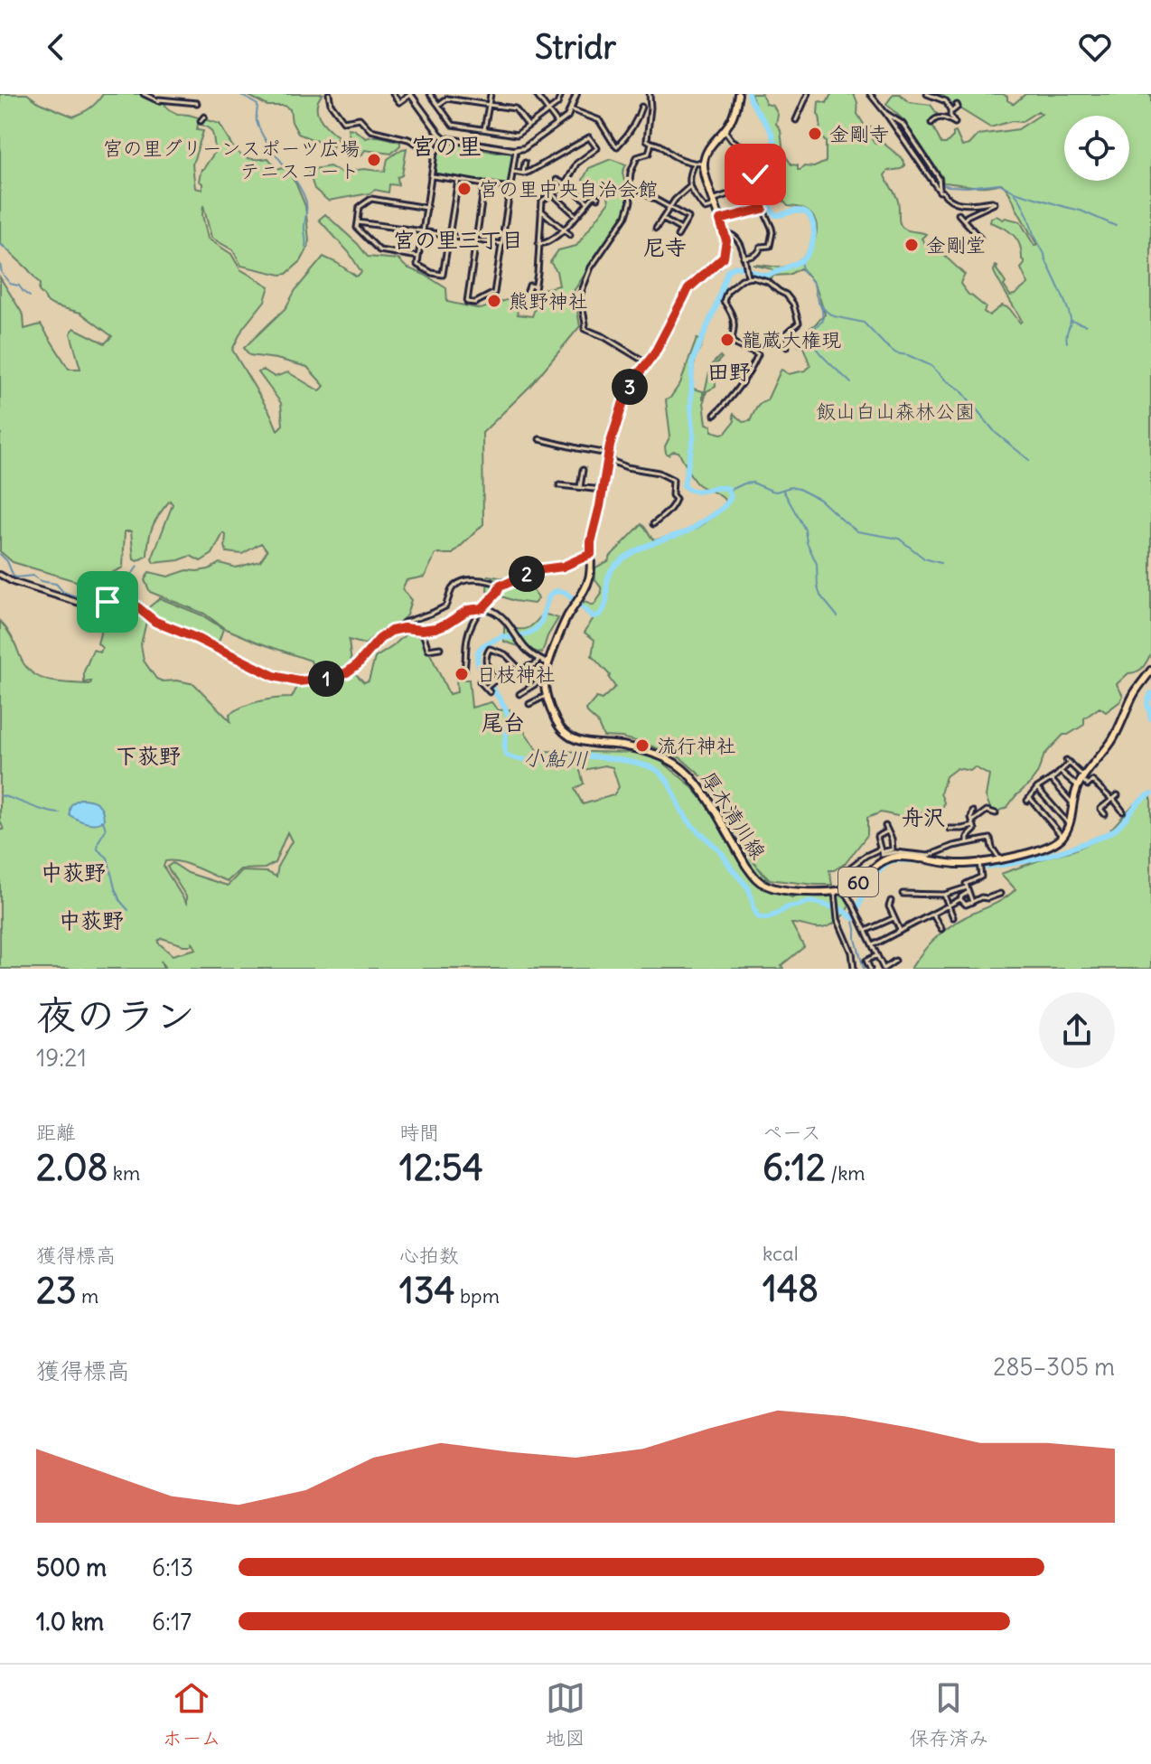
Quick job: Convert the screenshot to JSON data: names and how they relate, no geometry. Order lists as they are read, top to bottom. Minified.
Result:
{"streets":{"main road":["厚木清川線","60"]},"crossings":[["厚木清川線","60"]],"districts":["宮の里","宮の里三丁目","尼寺","田野","尾台","下荻野","舟沢","中荻野","中荻野"],"water":["小鮎川"],"parks":["飯山白山森林公園"],"places":["金剛寺","宮の里グリーンスポーツ広場 テニスコート","宮の里中央自治会館","金剛堂","熊野神社","龍蔵大権現","日枝神社","流行神社"],"page":{"header":"Stridr","pins":["3","2","1"],"heading":["夜のラン","19:21"],"stats":[["距離","2.08 km"],["時間","12:54"],["ペース","6:12 /km"],["獲得標高","23 m"],["心拍数","134 bpm"],["kcal","148"]],"chart":["獲得標高","285–305 m"],"list":[{"name":"500 m","note":"6:13"},{"name":"1.0 km","note":"6:17"}],"tabs":["ホーム","地図","保存済み"]}}
